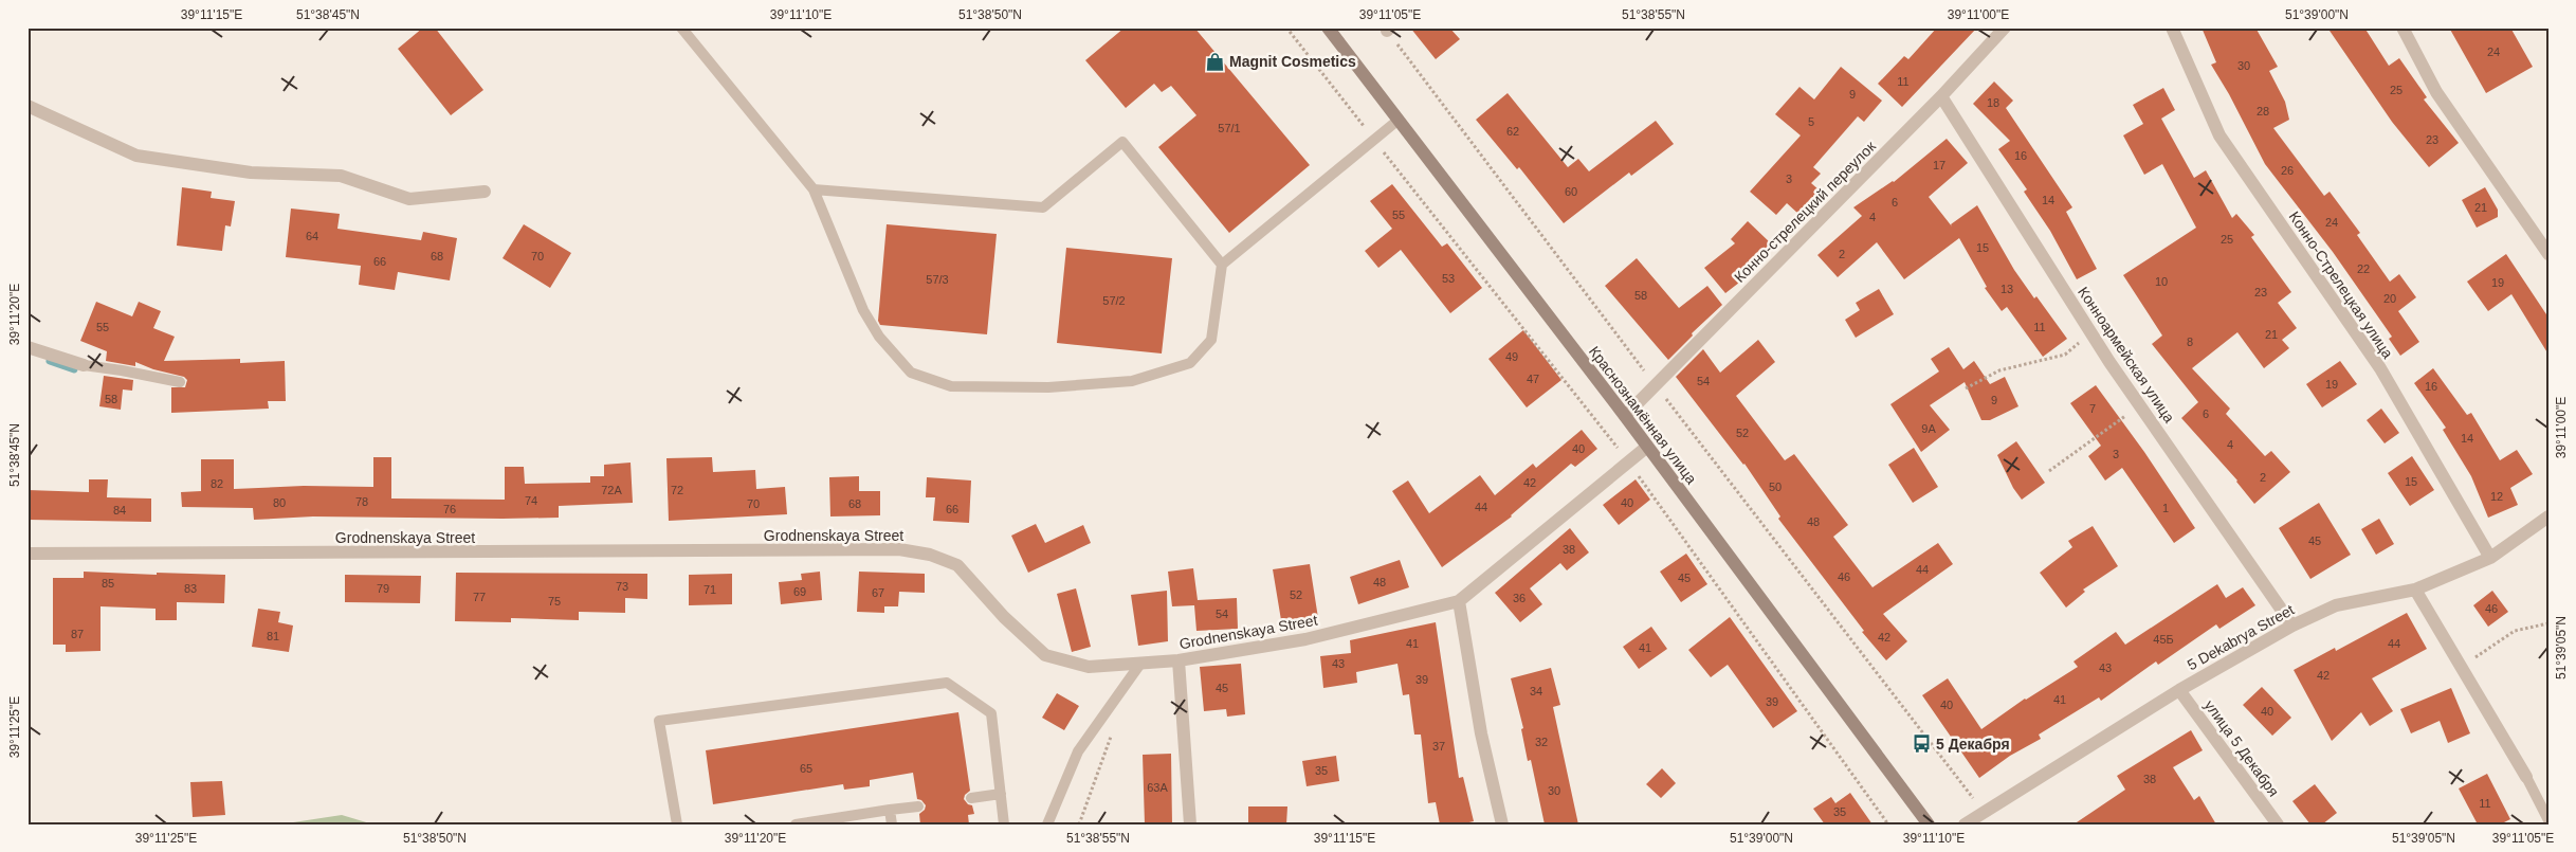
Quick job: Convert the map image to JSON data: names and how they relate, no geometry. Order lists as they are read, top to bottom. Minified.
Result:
{"streets":{"street":["Конно-стрелецкий переулок","Конно-Стрелецкая улица","Конноармейская улица","Краснознамённая улица","Grodnenskaya Street","5 Dekabrya Street","улица 5 Декабря"]},"crossings":[["Конно-стрелецкий переулок","Конноармейская улица"],["Конно-стрелецкий переулок","Краснознамённая улица"],["Конно-Стрелецкая улица","5 Dekabrya Street"],["Конноармейская улица","5 Dekabrya Street"],["5 Dekabrya Street","улица 5 Декабря"]],"places":{"shop":["Magnit Cosmetics"],"bus stop":["5 Декабря"]},"house_numbers":["24","30","11","25","9","18","28","5","57/1","62","23","16","17","26","3","60","14","6","21","55","4","24","64","25","15","2","68","70","66","22","53","57/3","10","19","13","23","58","20","57/2","55","11","21","8","49","47","54","19","16","58","9","7","6","9А","52","14","4","40","3","2","15","42","82","50","72А","72","12","74","78","80","40","70","68","44","1","76","66","84","48","45","38","44","46","45","48","85","73","83","79","71","69","67","52","77","36","75","46","54","87","81","42","45Б","41","44","41","43","43","42","39","45","34","41","39","40","40","32","37","65","35","38","63А","30","11","35"],"coordinates":["39°11'15\"E","51°38'45\"N","39°11'10\"E","51°38'50\"N","39°11'05\"E","51°38'55\"N","39°11'00\"E","51°39'00\"N","39°11'20\"E","51°39'05\"N","39°11'25\"E"]}
